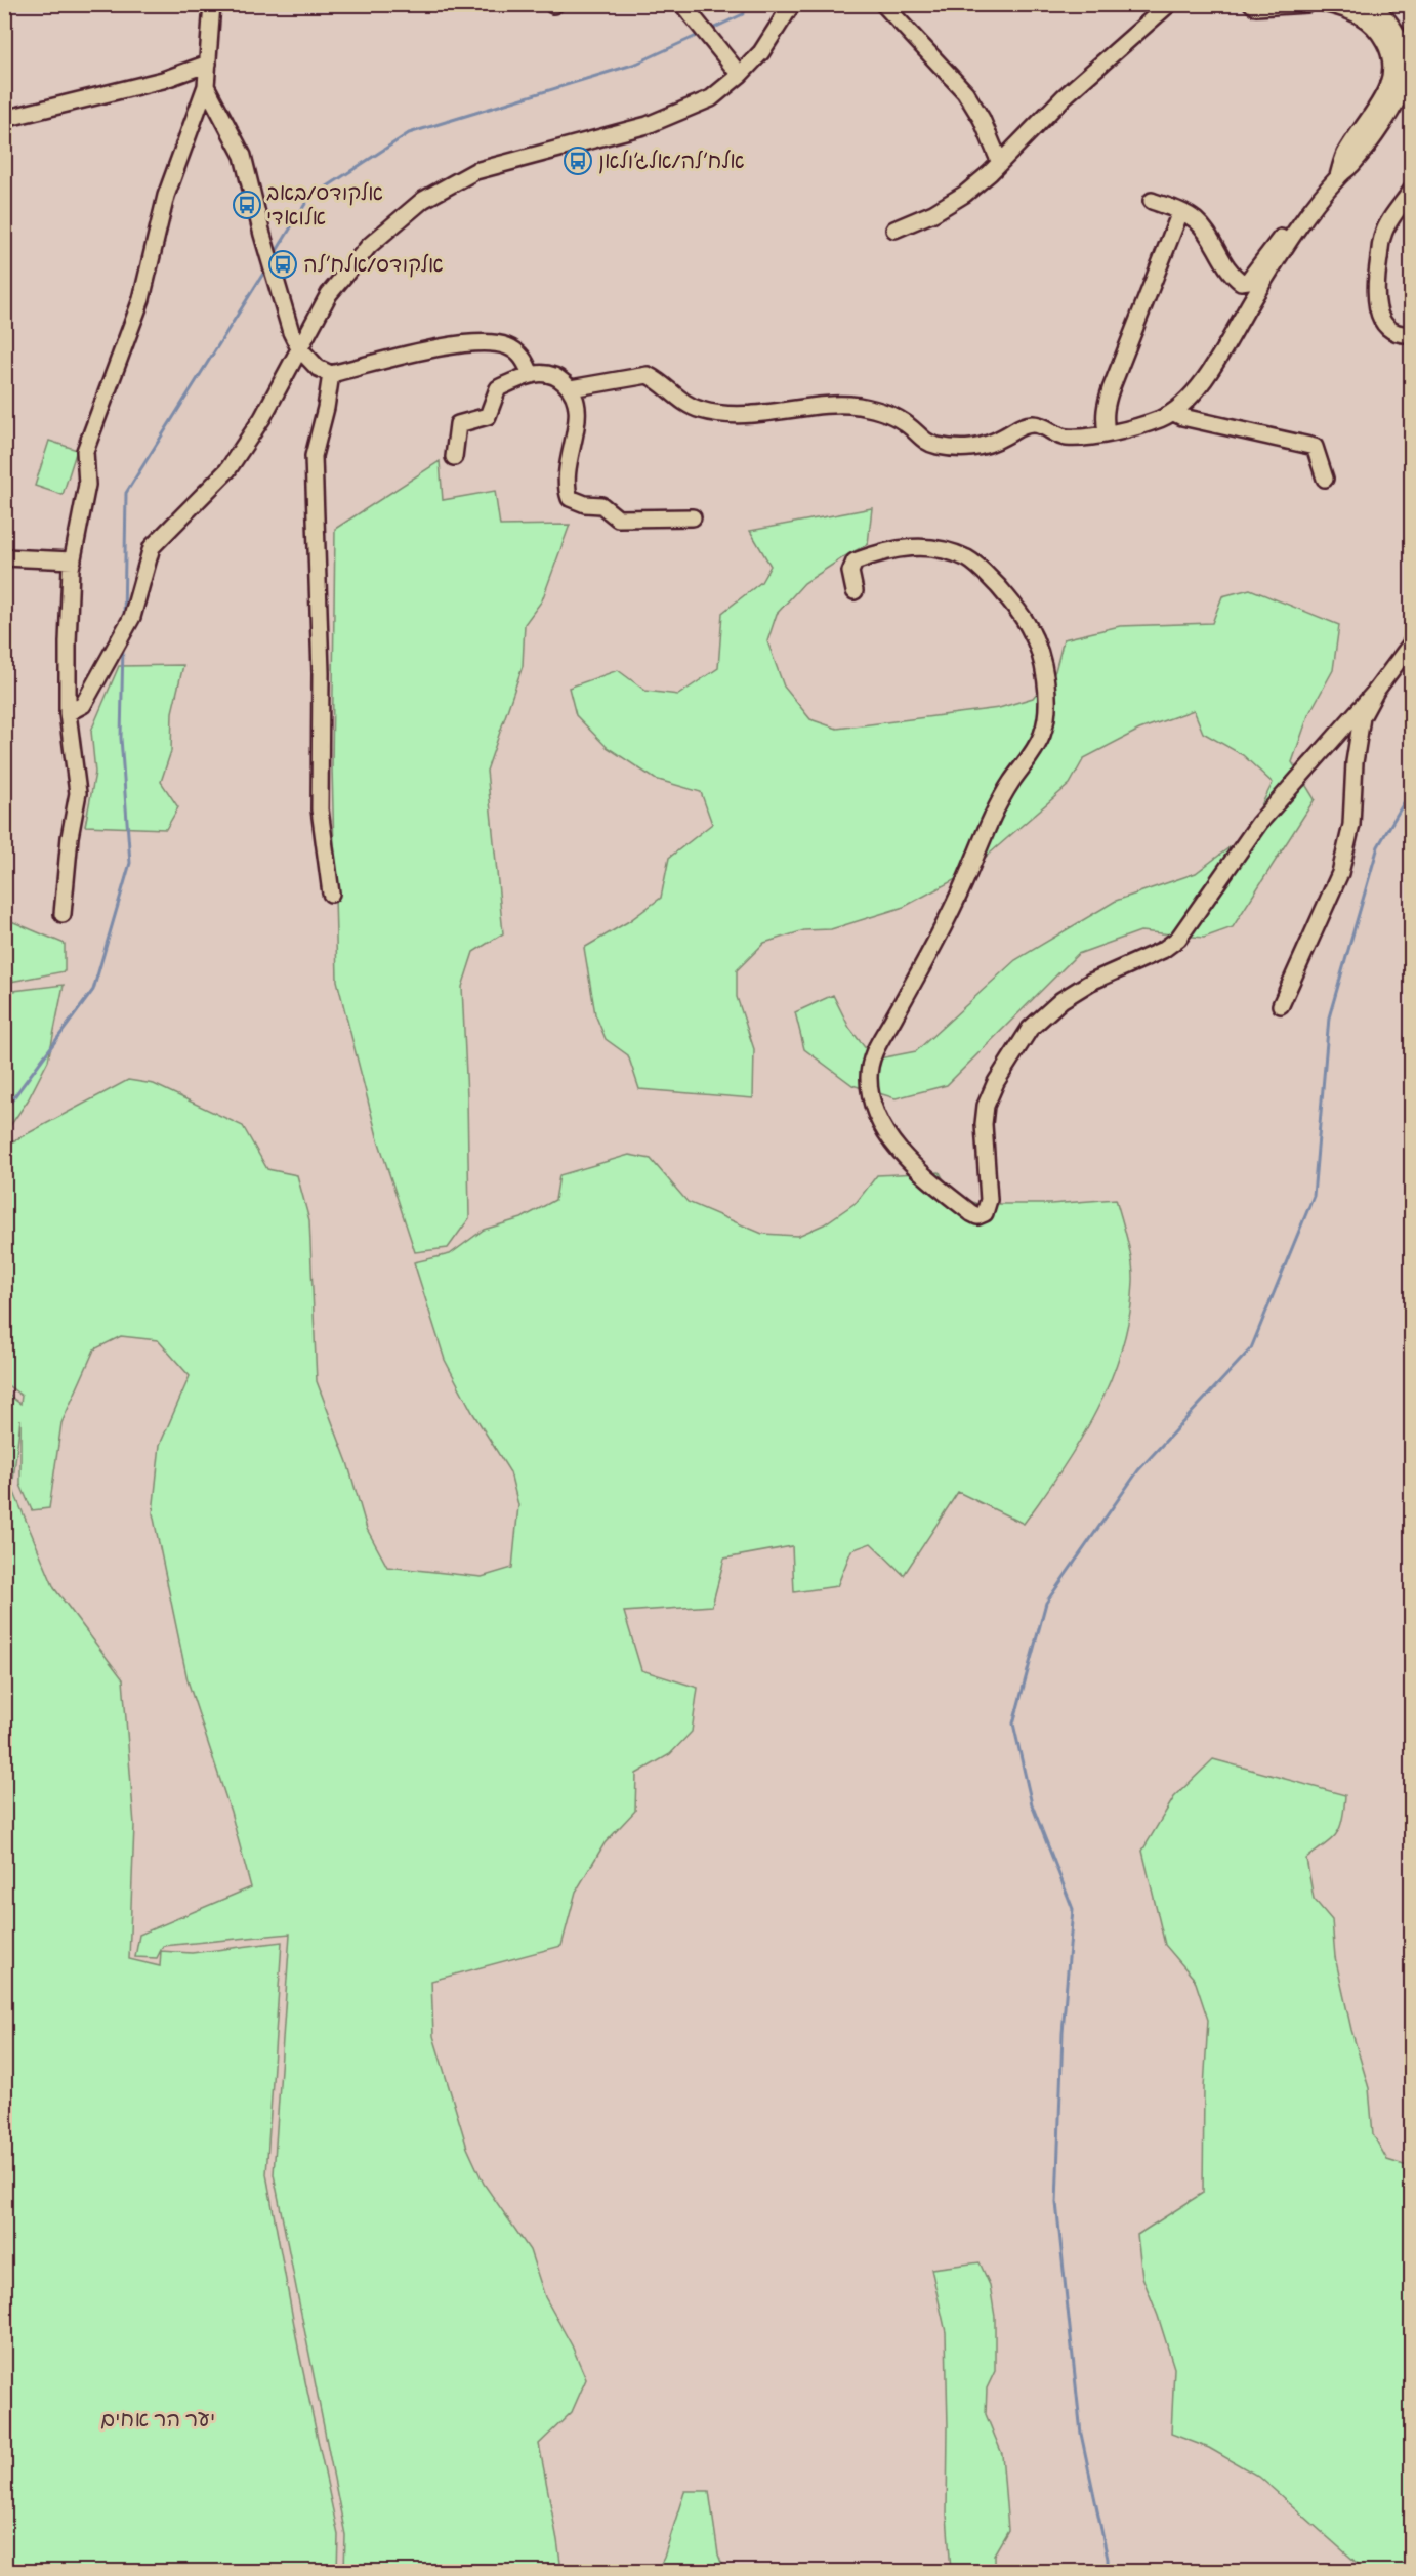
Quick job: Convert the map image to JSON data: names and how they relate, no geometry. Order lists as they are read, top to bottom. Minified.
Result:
{"parks":["יער הר אחים"],"places":{"bus stop":["אלח׳לה/אלג׳ולאן","אלקודס/באב אלואדי","אלקודס/אלח׳לה"]}}
